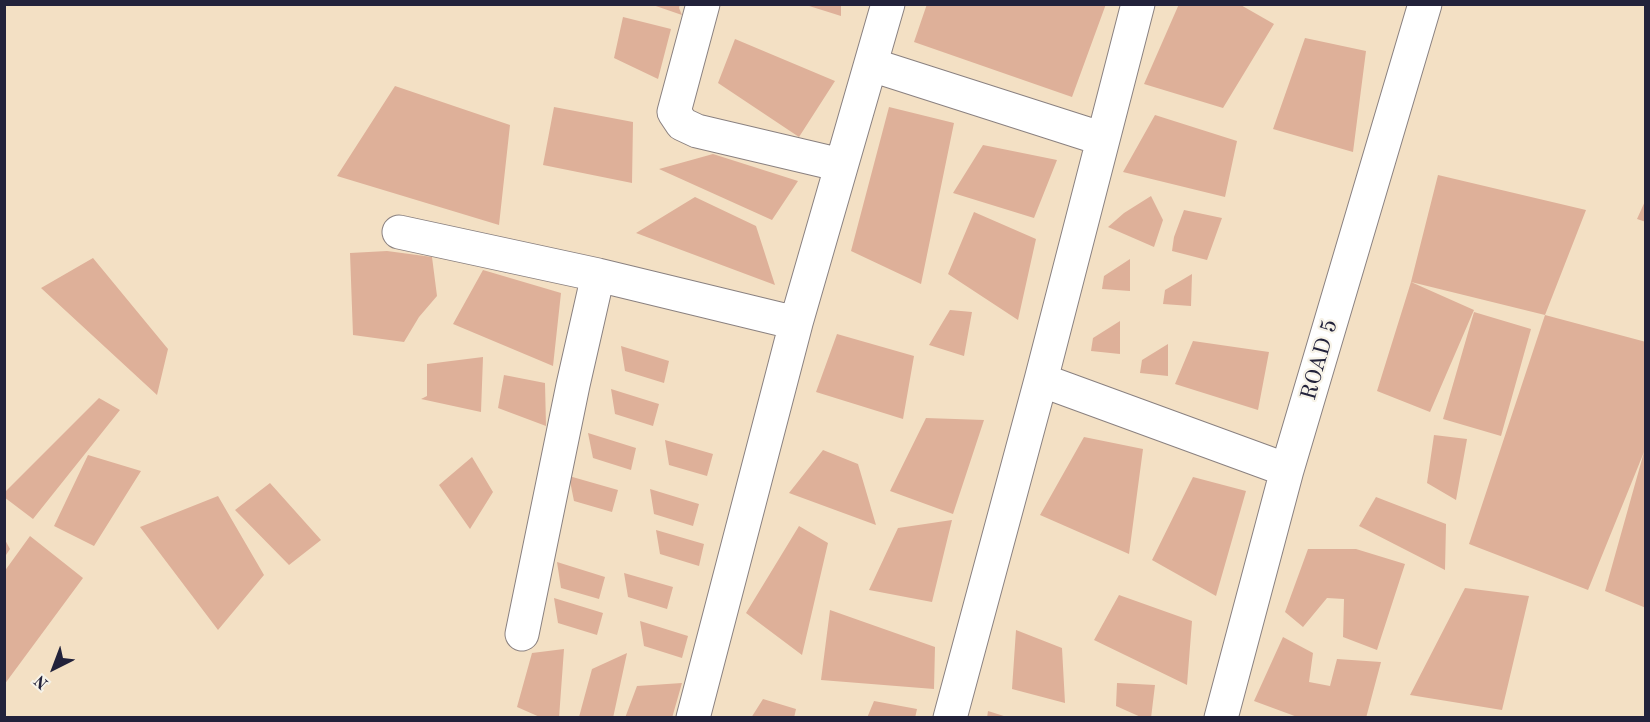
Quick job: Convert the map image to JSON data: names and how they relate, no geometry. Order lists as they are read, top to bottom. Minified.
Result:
{"streets":{"street":["ROAD 5"]},"north":"bottom left"}
